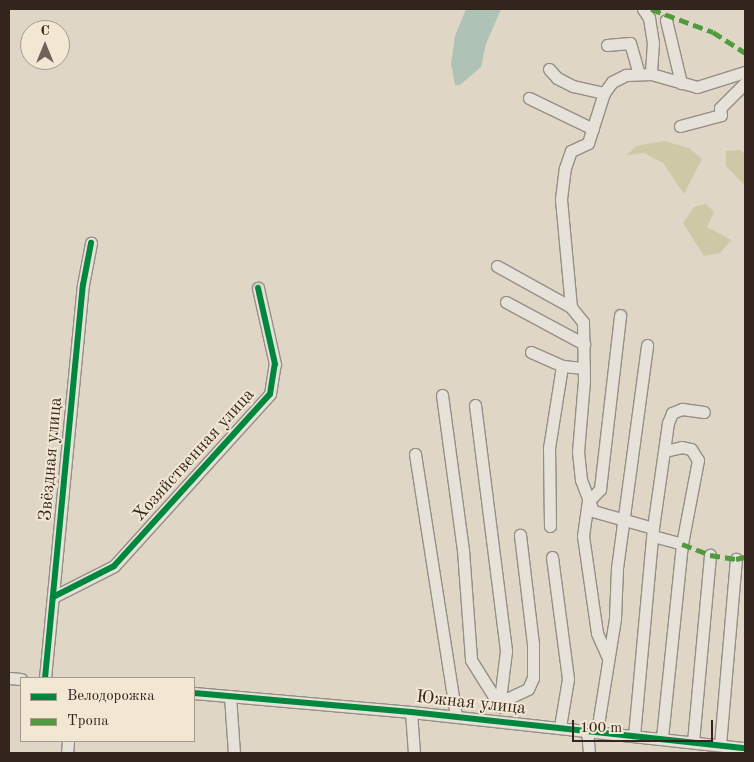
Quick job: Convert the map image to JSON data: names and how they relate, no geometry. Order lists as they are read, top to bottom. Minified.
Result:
{"streets":{"street":["Хозяйственная улица","Звёздная улица","Южная улица"]},"crossings":[["Хозяйственная улица","Звёздная улица"]],"legend":["Велодорожка","Тропа"],"scale_bar":"100 m","north":"top"}
